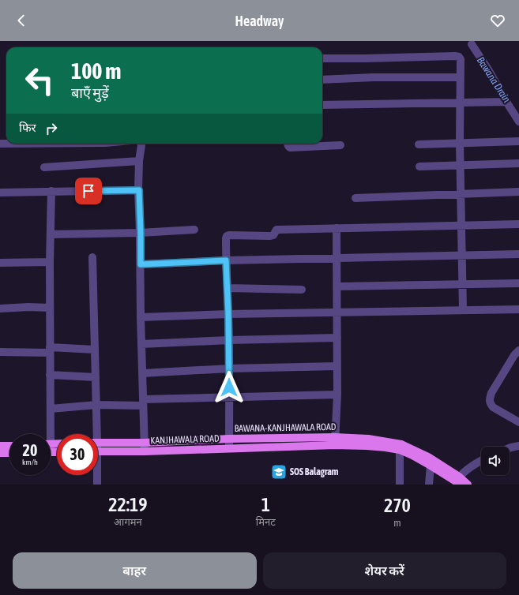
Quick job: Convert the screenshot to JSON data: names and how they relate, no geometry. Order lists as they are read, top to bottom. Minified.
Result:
{"streets":{"main road":["BAWANA-KANJHAWALA ROAD","KANJHAWALA ROAD"]},"crossings":[["BAWANA-KANJHAWALA ROAD","KANJHAWALA ROAD"]],"water":["Bawana Drain"],"places":{"school or university":["SOS Balagram"]},"page":{"header":"Headway","turn":["100 m","बाएँ मुड़ें"],"then":"फिर","speed":"20 km/h","limit":"30","eta":["22:19","आगमन","1","मिनट","270","m"],"buttons":["बाहर","शेयर करें"]}}
